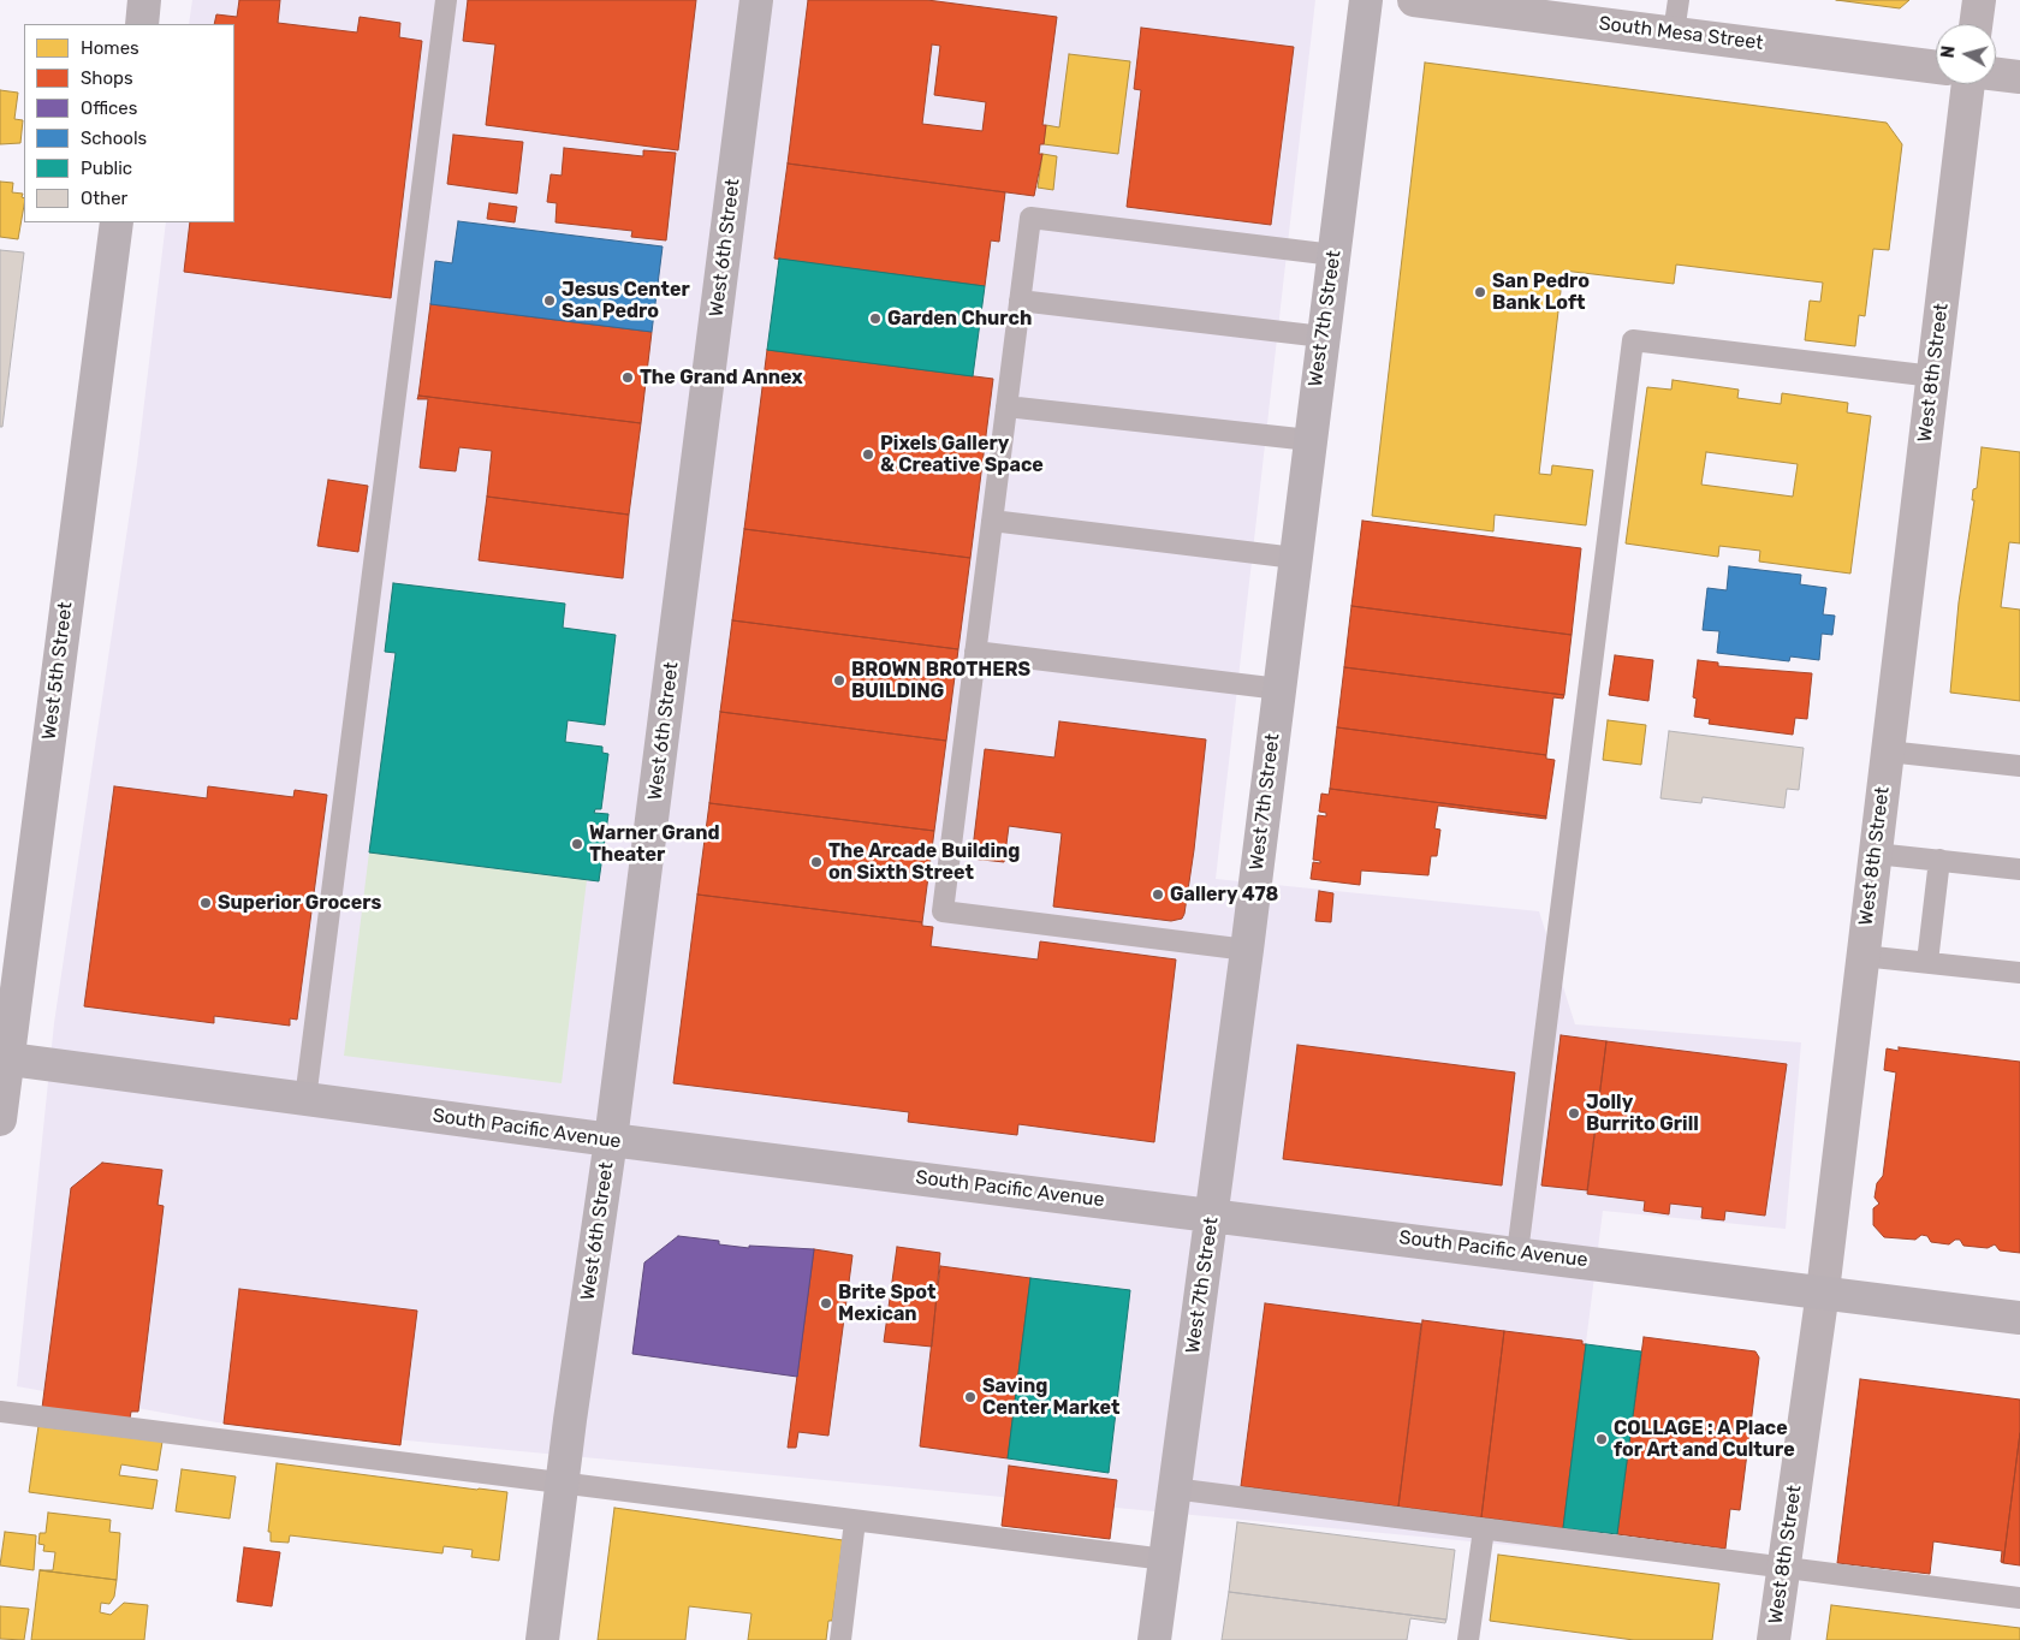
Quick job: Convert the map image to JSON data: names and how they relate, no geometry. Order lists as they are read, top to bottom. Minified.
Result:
{"streets":{"main road":["West 6th Street","West 7th Street","West 5th Street","South Pacific Avenue"],"street":["South Mesa Street","West 8th Street"]},"crossings":[["West 6th Street","South Pacific Avenue"],["West 7th Street","South Pacific Avenue"],["West 8th Street","South Pacific Avenue"],["West 5th Street","South Pacific Avenue"]],"places":["San Pedro Bank Loft","Jesus Center San Pedro","Garden Church","The Grand Annex","Pixels Gallery & Creative Space","BROWN BROTHERS BUILDING","Warner Grand Theater","The Arcade Building on Sixth Street","Gallery 478","Superior Grocers","Jolly Burrito Grill","Brite Spot Mexican","Saving Center Market","COLLAGE : A Place for Art and Culture"],"legend":["Homes","Shops","Offices","Schools","Public","Other"],"north":"left"}
